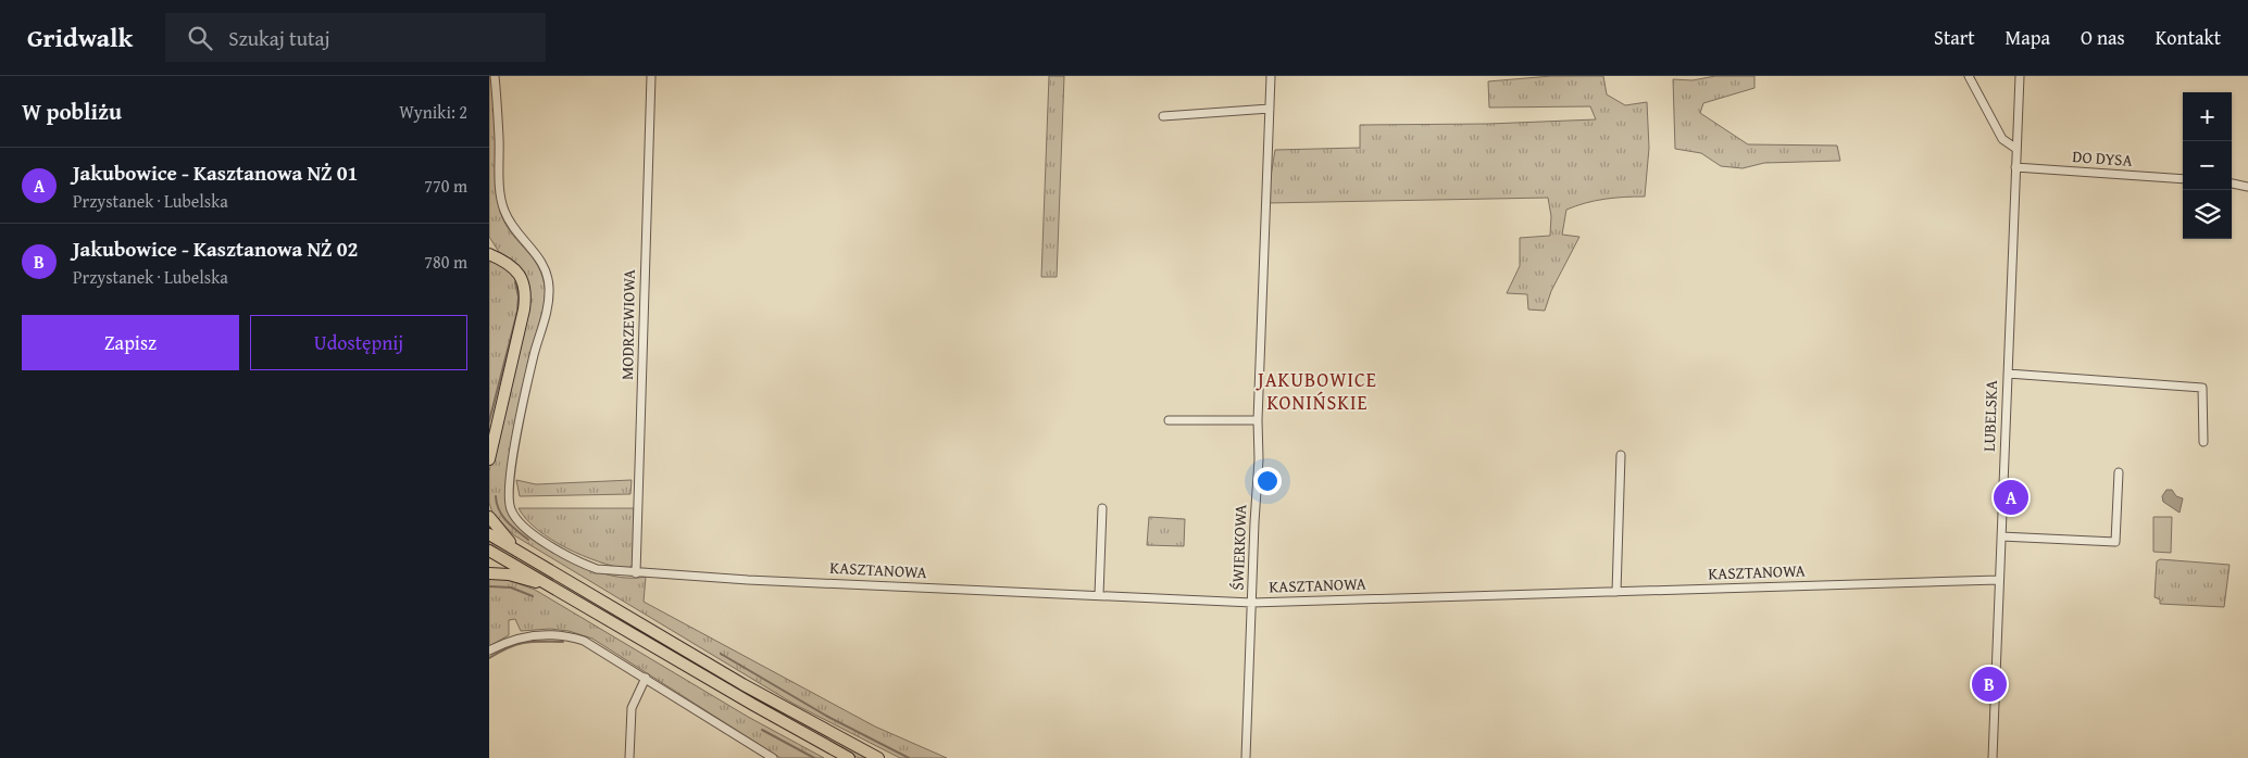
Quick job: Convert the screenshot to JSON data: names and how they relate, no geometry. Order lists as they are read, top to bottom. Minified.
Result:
{"streets":{"street":["DO DYSA","MODRZEWIOWA","LUBELSKA","ŚWIERKOWA","KASZTANOWA"]},"crossings":[["DO DYSA","LUBELSKA"],["MODRZEWIOWA","KASZTANOWA"],["LUBELSKA","KASZTANOWA"],["ŚWIERKOWA","KASZTANOWA"]],"districts":["JAKUBOWICE KONIŃSKIE"],"page":{"header":"Gridwalk","search":"Szukaj tutaj","nav":["Start","Mapa","O nas","Kontakt"],"heading":["W pobliżu","Wyniki: 2"],"map_buttons":["+","−"],"list":[{"mark":"A","name":"Jakubowice - Kasztanowa NŻ 01","note":"Przystanek · Lubelska","value":"770 m"},{"mark":"B","name":"Jakubowice - Kasztanowa NŻ 02","note":"Przystanek · Lubelska","value":"780 m"}],"buttons":["Zapisz","Udostępnij"],"pins":["A","B"]}}
